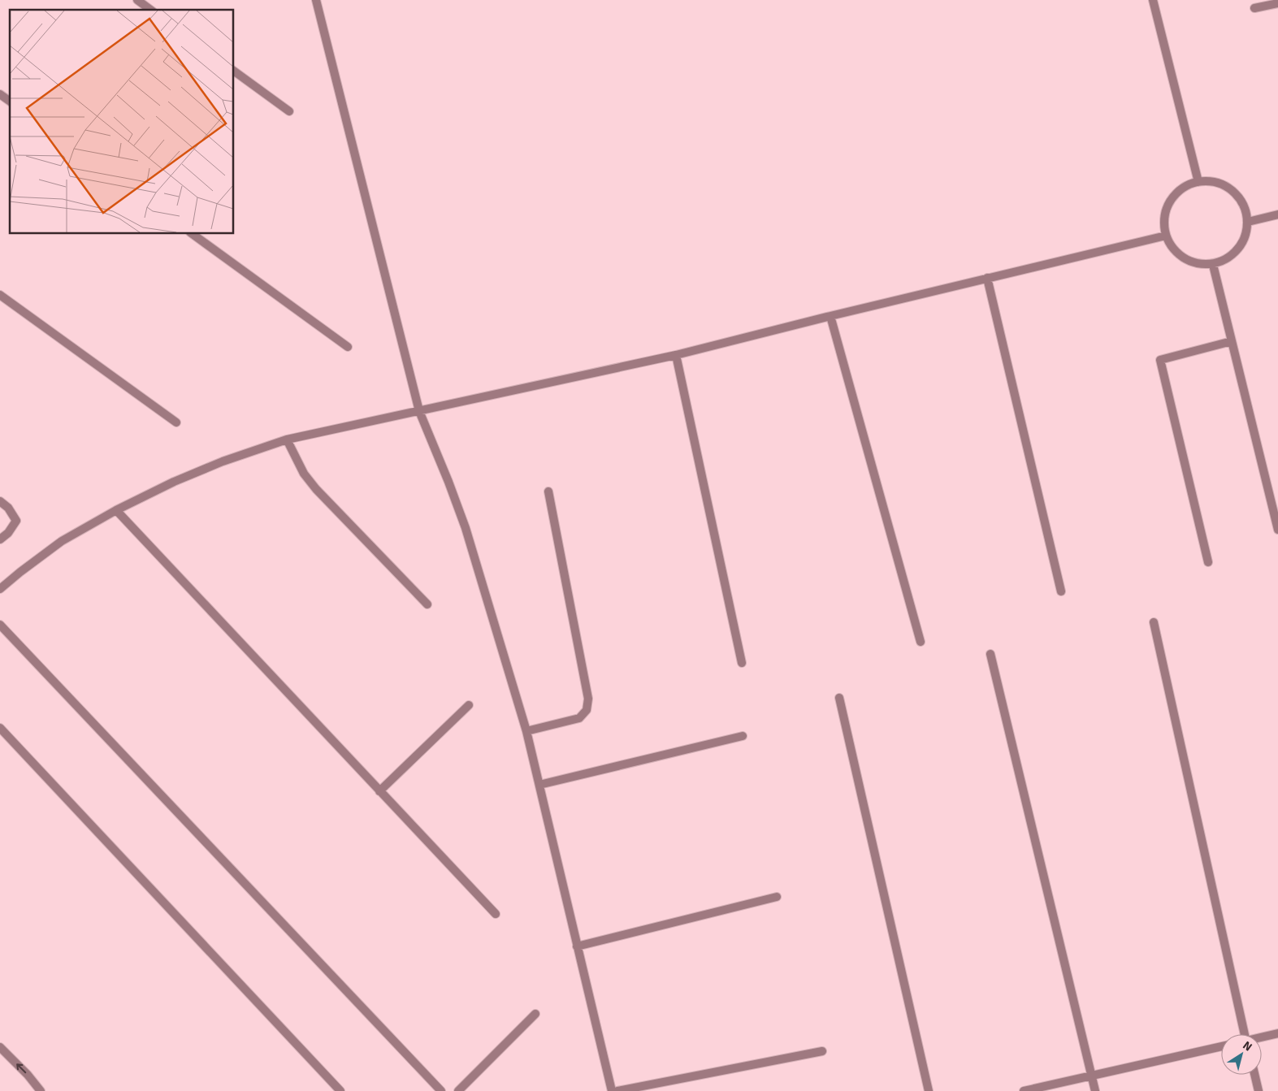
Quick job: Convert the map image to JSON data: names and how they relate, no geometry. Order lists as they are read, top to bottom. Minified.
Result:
{"north":"top right"}
